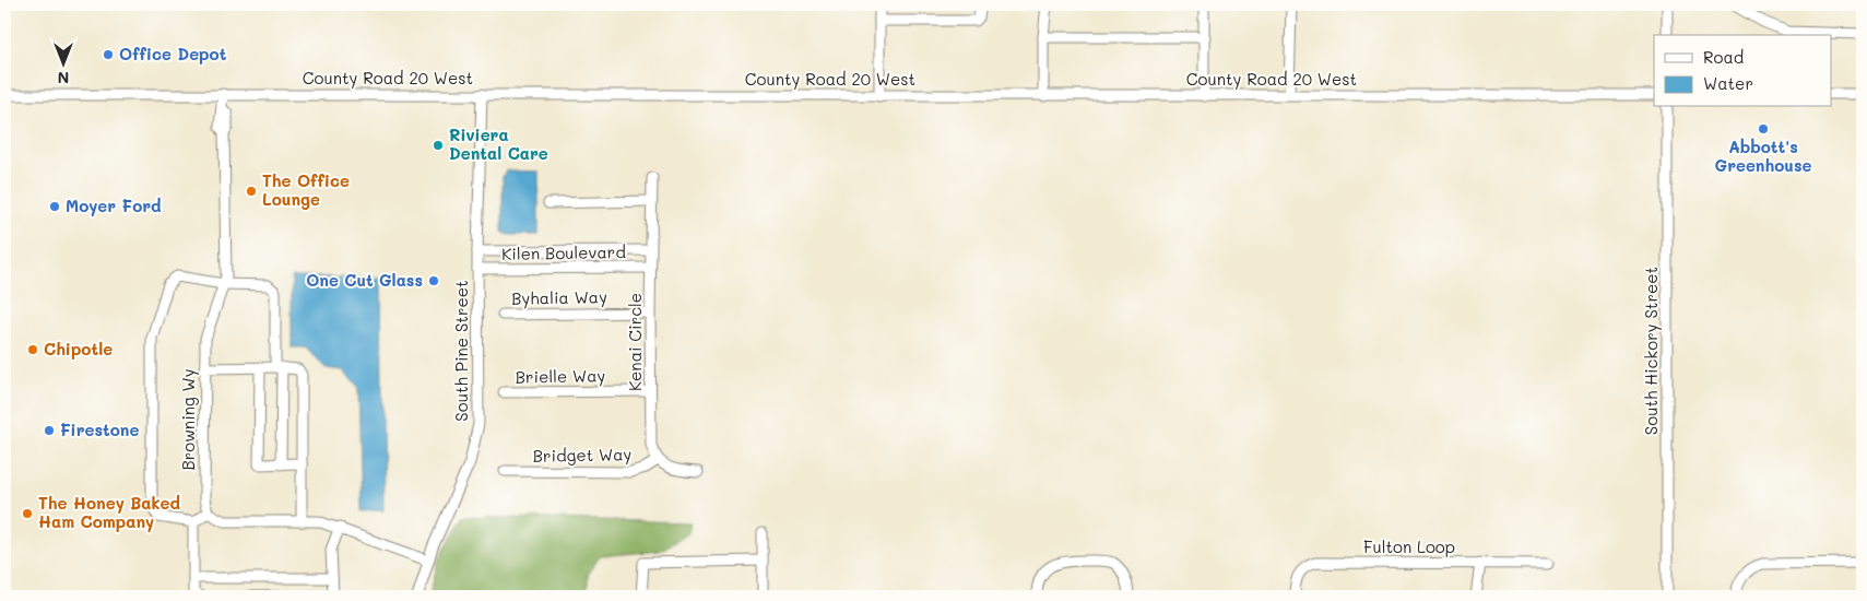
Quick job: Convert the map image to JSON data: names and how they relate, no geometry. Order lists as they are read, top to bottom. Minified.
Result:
{"streets":{"street":["County Road 20 West","Kilen Boulevard","Byhalia Way","Kenai Circle","South Pine Street","South Hickory Street","Brielle Way","Browning Wy","Bridget Way","Fulton Loop"]},"crossings":[["County Road 20 West","South Pine Street"],["County Road 20 West","Browning Wy"],["Kilen Boulevard","Kenai Circle"],["Kilen Boulevard","South Pine Street"],["Byhalia Way","Kenai Circle"],["Kenai Circle","Brielle Way"],["Kenai Circle","Bridget Way"]],"places":["Office Depot","Abbott's Greenhouse","Riviera Dental Care","The Office Lounge","Moyer Ford","One Cut Glass","Chipotle","Firestone","The Honey Baked Ham Company"],"legend":["Road","Water"],"north":"bottom"}
